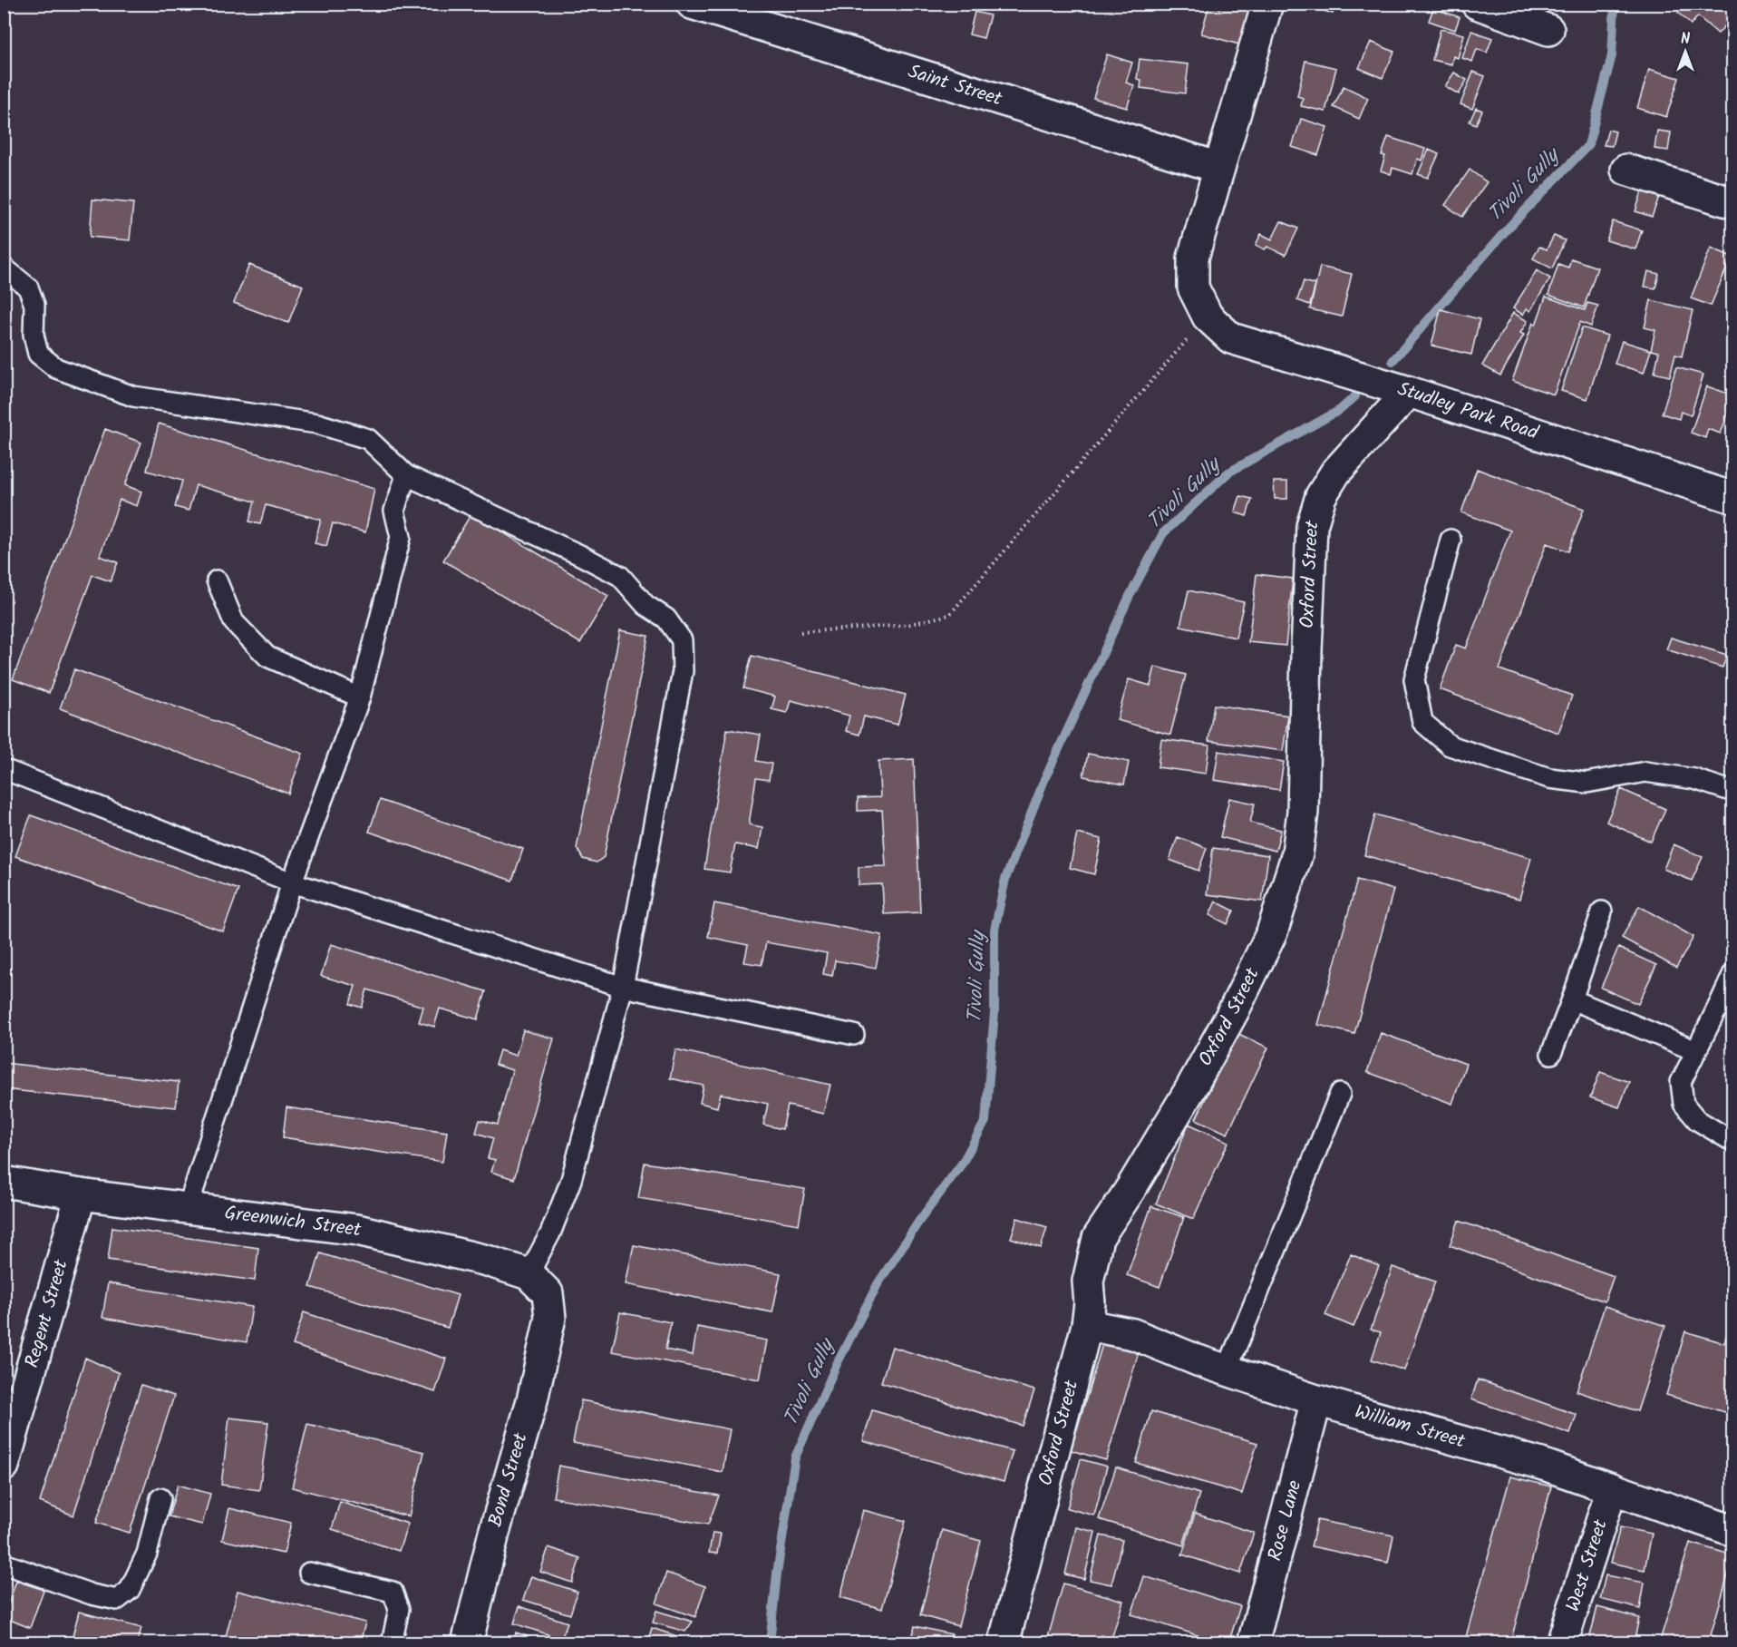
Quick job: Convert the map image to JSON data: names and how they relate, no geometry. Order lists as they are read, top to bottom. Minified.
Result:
{"streets":{"street":["Saint Street","Studley Park Road","Oxford Street","Greenwich Street","Regent Street","William Street","Bond Street","Rose Lane","West Street"]},"crossings":[["Studley Park Road","Oxford Street"],["Oxford Street","William Street"],["Greenwich Street","Regent Street"],["Greenwich Street","Bond Street"],["William Street","Rose Lane"],["William Street","West Street"]],"water":["Tivoli Gully"],"north":"top"}
